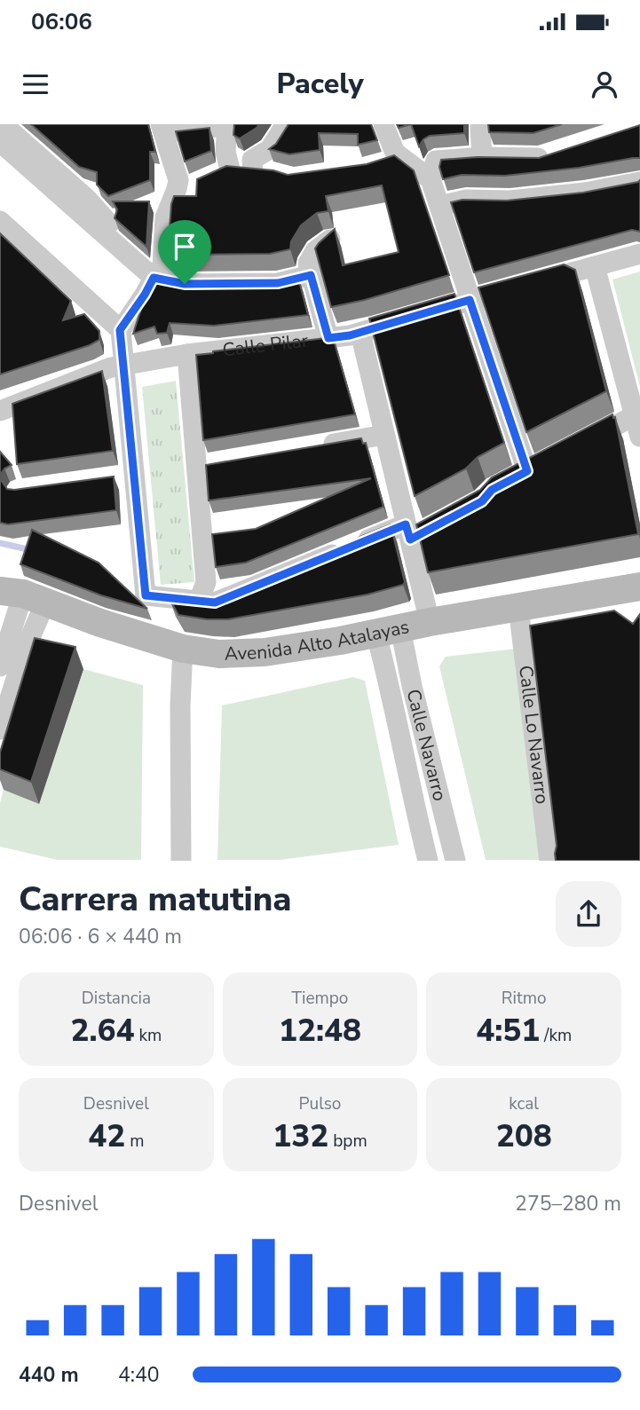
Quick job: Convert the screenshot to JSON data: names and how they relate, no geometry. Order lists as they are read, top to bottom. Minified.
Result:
{"streets":{"main road":["Avenida Alto Atalayas"],"street":["Calle Pilar","Calle Lo Navarro","Calle Navarro"]},"crossings":[["Avenida Alto Atalayas","Calle Lo Navarro"],["Avenida Alto Atalayas","Calle Navarro"]],"page":{"status":"06:06","header":"Pacely","heading":["Carrera matutina","06:06 · 6 × 440 m"],"stats":[["Distancia","2.64 km"],["Tiempo","12:48"],["Ritmo","4:51 /km"],["Desnivel","42 m"],["Pulso","132 bpm"],["kcal","208"]],"chart":["Desnivel","275–280 m"],"list":[{"name":"440 m","note":"4:40"}]}}
